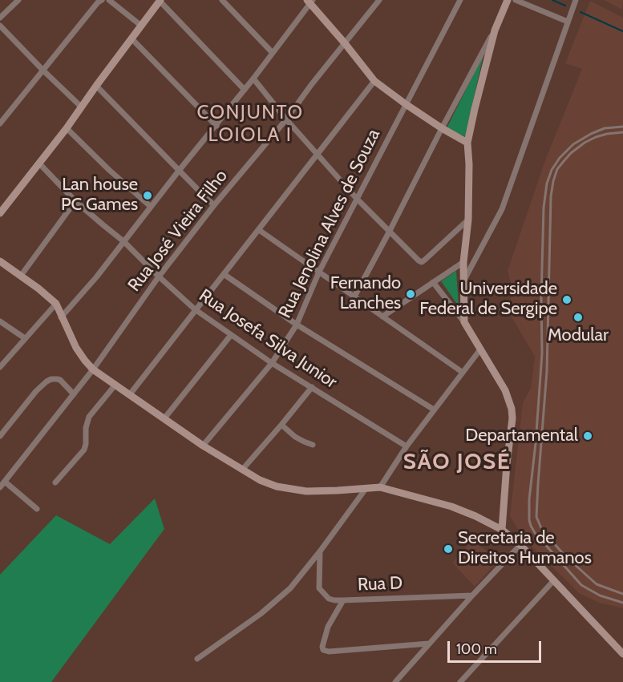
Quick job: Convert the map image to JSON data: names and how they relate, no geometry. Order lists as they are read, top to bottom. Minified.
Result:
{"streets":{"street":["Rua Jenolina Alves de Souza","Rua José Vieira Filho","Rua Josefa Silva Junior","Rua D"]},"crossings":[["Rua Jenolina Alves de Souza","Rua Josefa Silva Junior"],["Rua José Vieira Filho","Rua Josefa Silva Junior"]],"districts":["CONJUNTO LOIOLA I","SÃO JOSÉ"],"places":["Lan house PC Games","Fernando Lanches","Universidade Federal de Sergipe","Modular","Departamental","Secretaria de Direitos Humanos"],"scale_bar":"100 m"}
